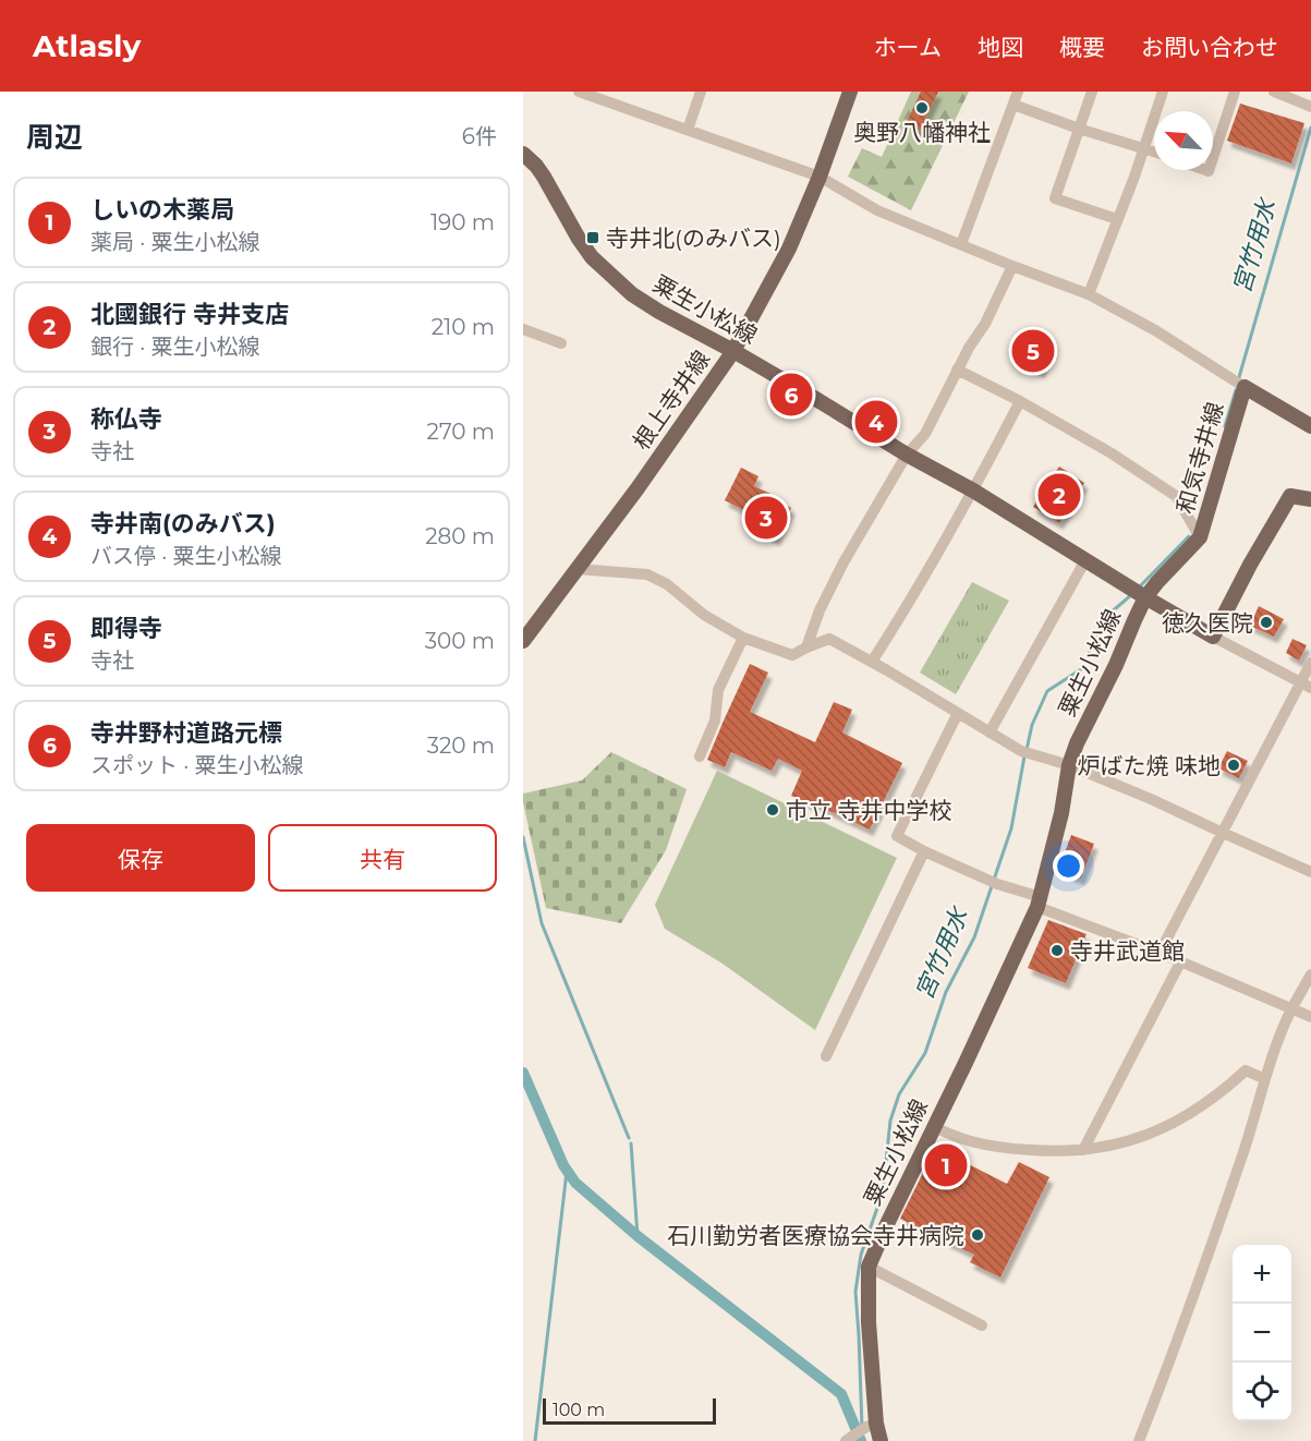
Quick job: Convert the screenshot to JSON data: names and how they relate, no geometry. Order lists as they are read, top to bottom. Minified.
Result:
{"streets":{"main road":["粟生小松線","根上寺井線","和気寺井線"]},"crossings":[["粟生小松線","根上寺井線"],["粟生小松線","和気寺井線"]],"water":["宮竹用水"],"places":{"other":["奥野八幡神社","徳久医院","炉ばた焼 味地","市立 寺井中学校","寺井武道館","石川勤労者医療協会寺井病院"],"transit":["寺井北(のみバス)"]},"scale_bar":"100 m","north":"top left","page":{"header":"Atlasly","nav":["ホーム","地図","概要","お問い合わせ"],"heading":["周辺","6件"],"list":[{"mark":"1","name":"しいの木薬局","note":"薬局 · 粟生小松線","value":"190 m"},{"mark":"2","name":"北國銀行 寺井支店","note":"銀行 · 粟生小松線","value":"210 m"},{"mark":"3","name":"称仏寺","note":"寺社","value":"270 m"},{"mark":"4","name":"寺井南(のみバス)","note":"バス停 · 粟生小松線","value":"280 m"},{"mark":"5","name":"即得寺","note":"寺社","value":"300 m"},{"mark":"6","name":"寺井野村道路元標","note":"スポット · 粟生小松線","value":"320 m"}],"pins":["5","6","4","2","3","1"],"buttons":["保存","共有"],"map_buttons":["+","−"],"scale":"100 m"}}
